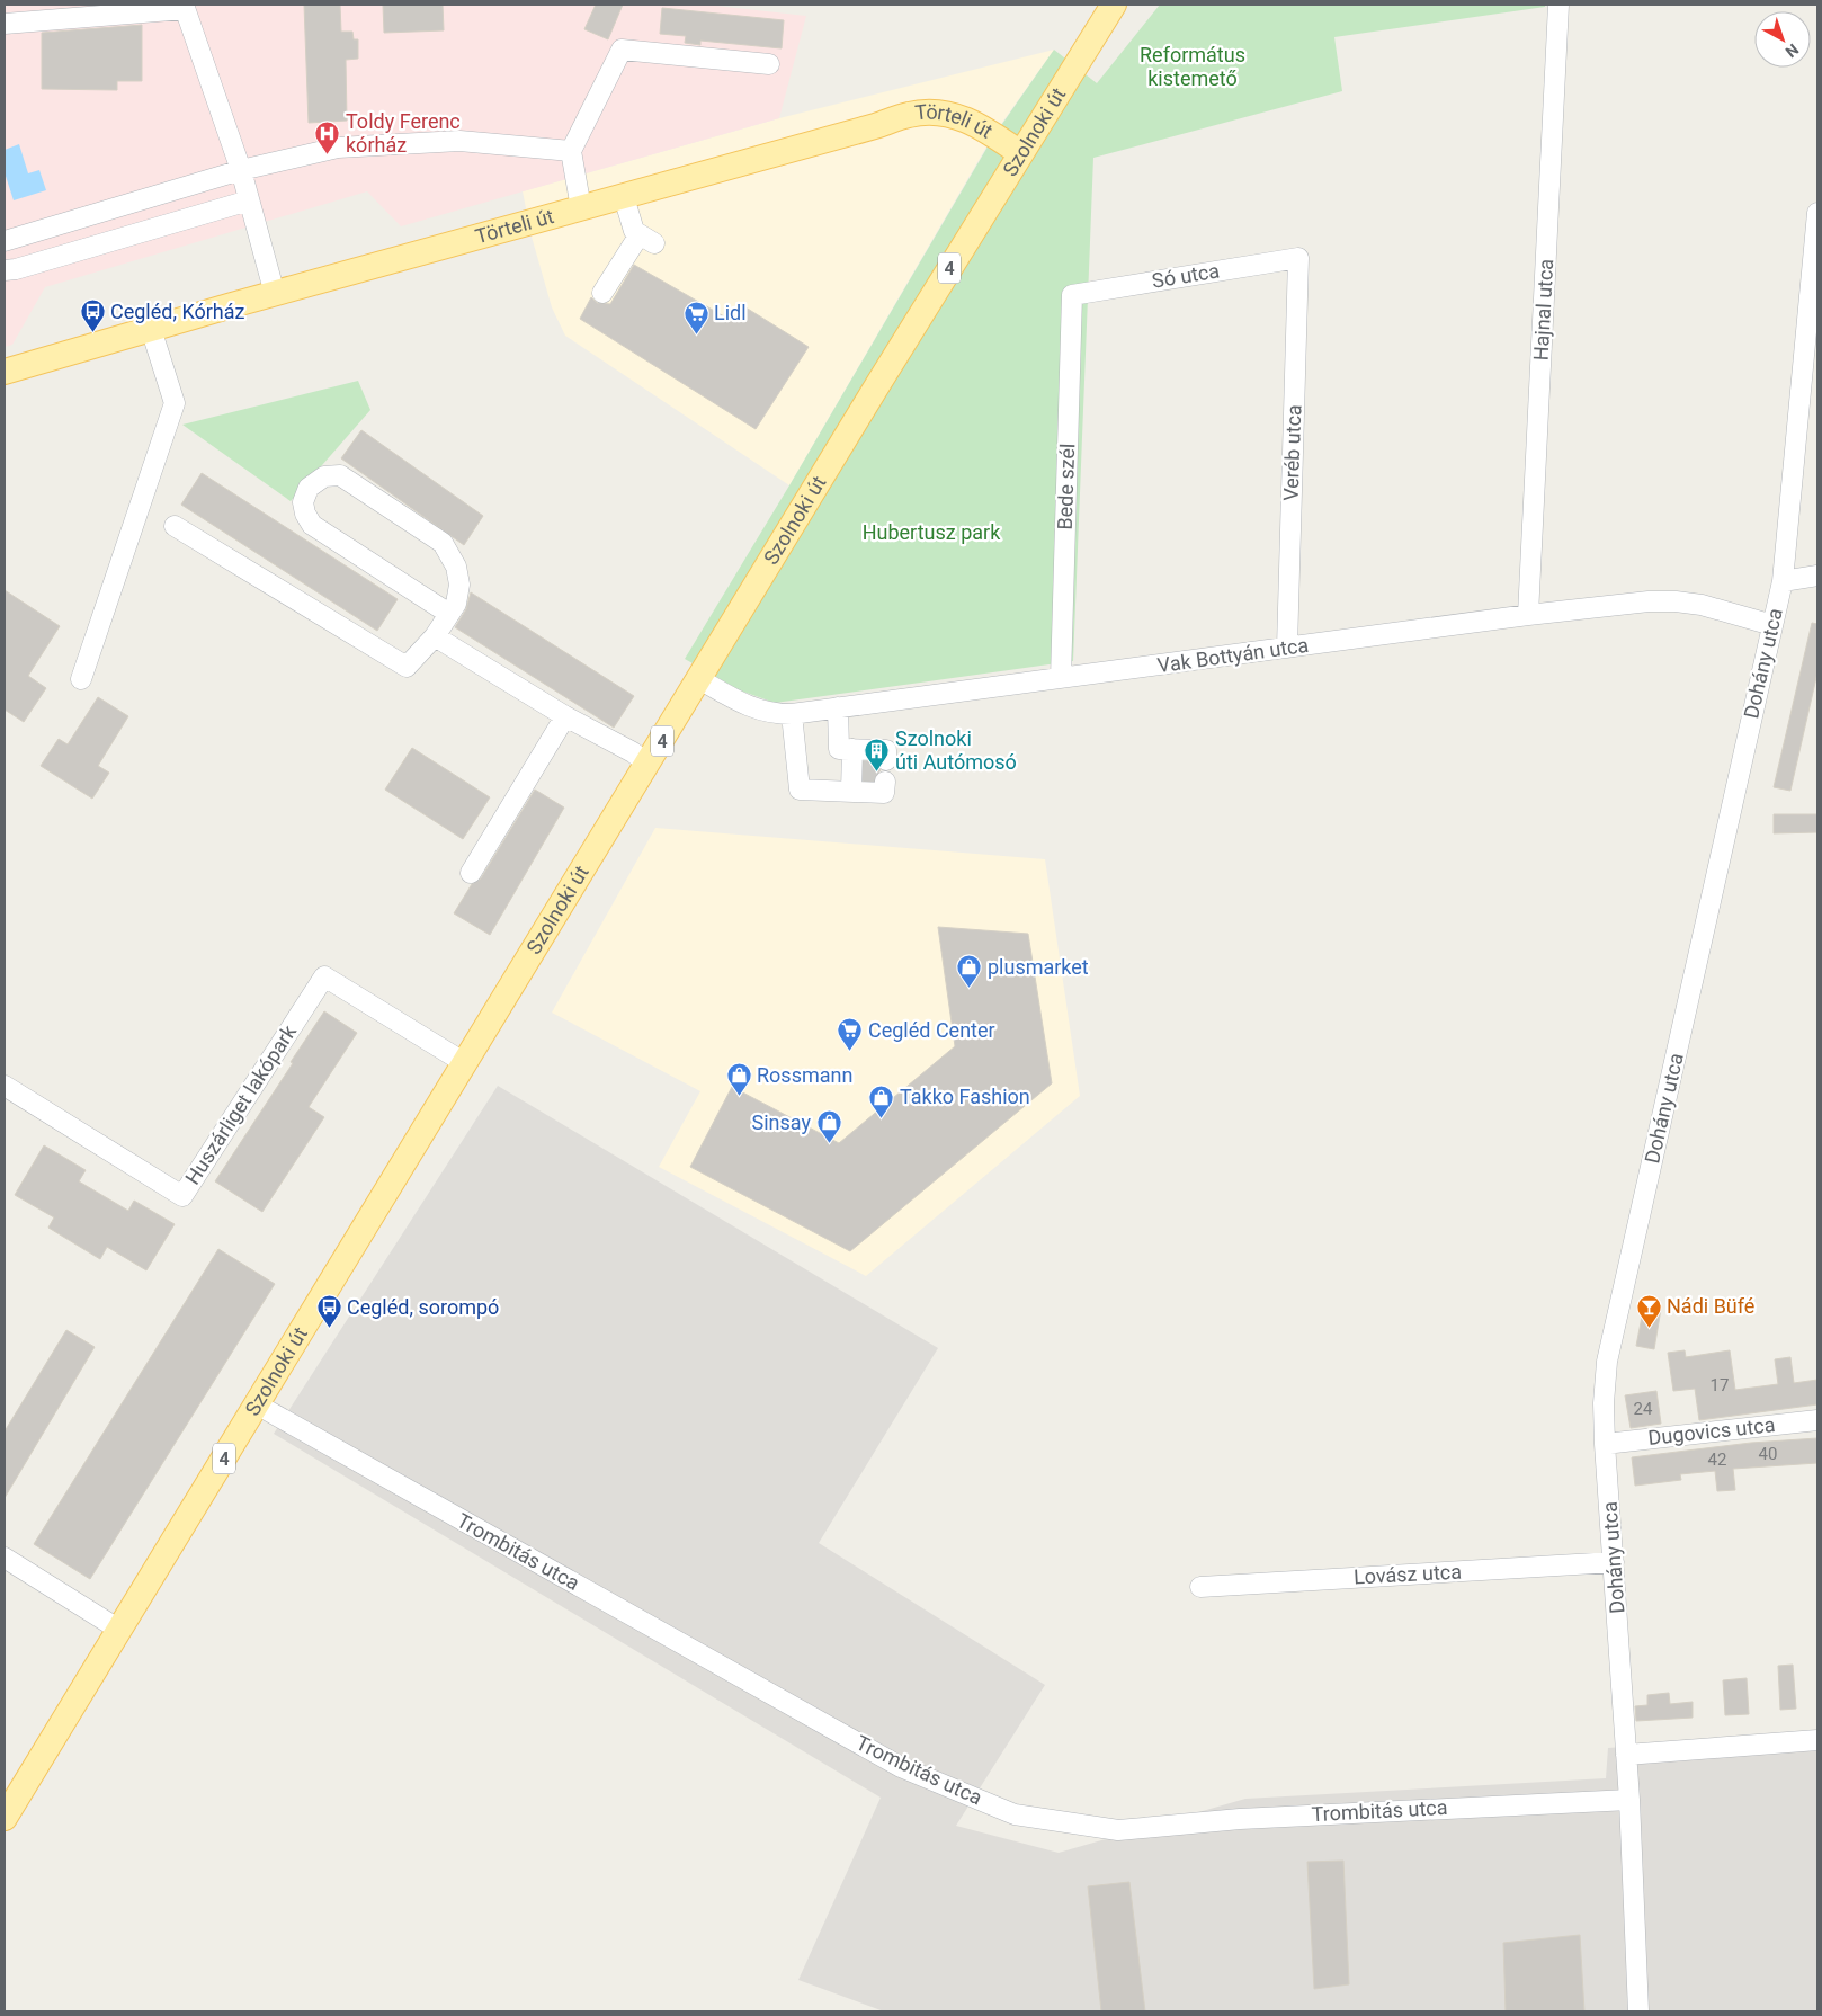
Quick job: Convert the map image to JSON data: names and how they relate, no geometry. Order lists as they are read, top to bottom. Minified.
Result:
{"streets":{"main road":["Törteli út","Szolnoki út","4"],"street":["Só utca","Hajnal utca","Veréb utca","Bede szél","Vak Bottyán utca","Dohány utca","Huszárliget lakópark","Dugovics utca","Trombitás utca","Lovász utca"]},"crossings":[["Törteli út","Szolnoki út"],["Szolnoki út","Vak Bottyán utca"],["Szolnoki út","Huszárliget lakópark"],["Szolnoki út","Trombitás utca"],["Só utca","Veréb utca"],["Só utca","Bede szél"],["Hajnal utca","Vak Bottyán utca"],["Veréb utca","Vak Bottyán utca"],["Bede szél","Vak Bottyán utca"],["Vak Bottyán utca","Dohány utca"],["Dohány utca","Dugovics utca"],["Dohány utca","Trombitás utca"],["Dohány utca","Lovász utca"]],"parks":["Református kistemető","Hubertusz park"],"places":{"hospital":["Toldy Ferenc kórház"],"bus stop":["Cegléd, Kórház","Cegléd, sorompó"],"supermarket":["Lidl","Cegléd Center"],"building":["Szolnoki úti Autómosó"],"shop":["plusmarket","Rossmann","Takko Fashion","Sinsay"],"bar":["Nádi Büfé"]},"house_numbers":["17","24","40","42"],"north":"bottom right"}
